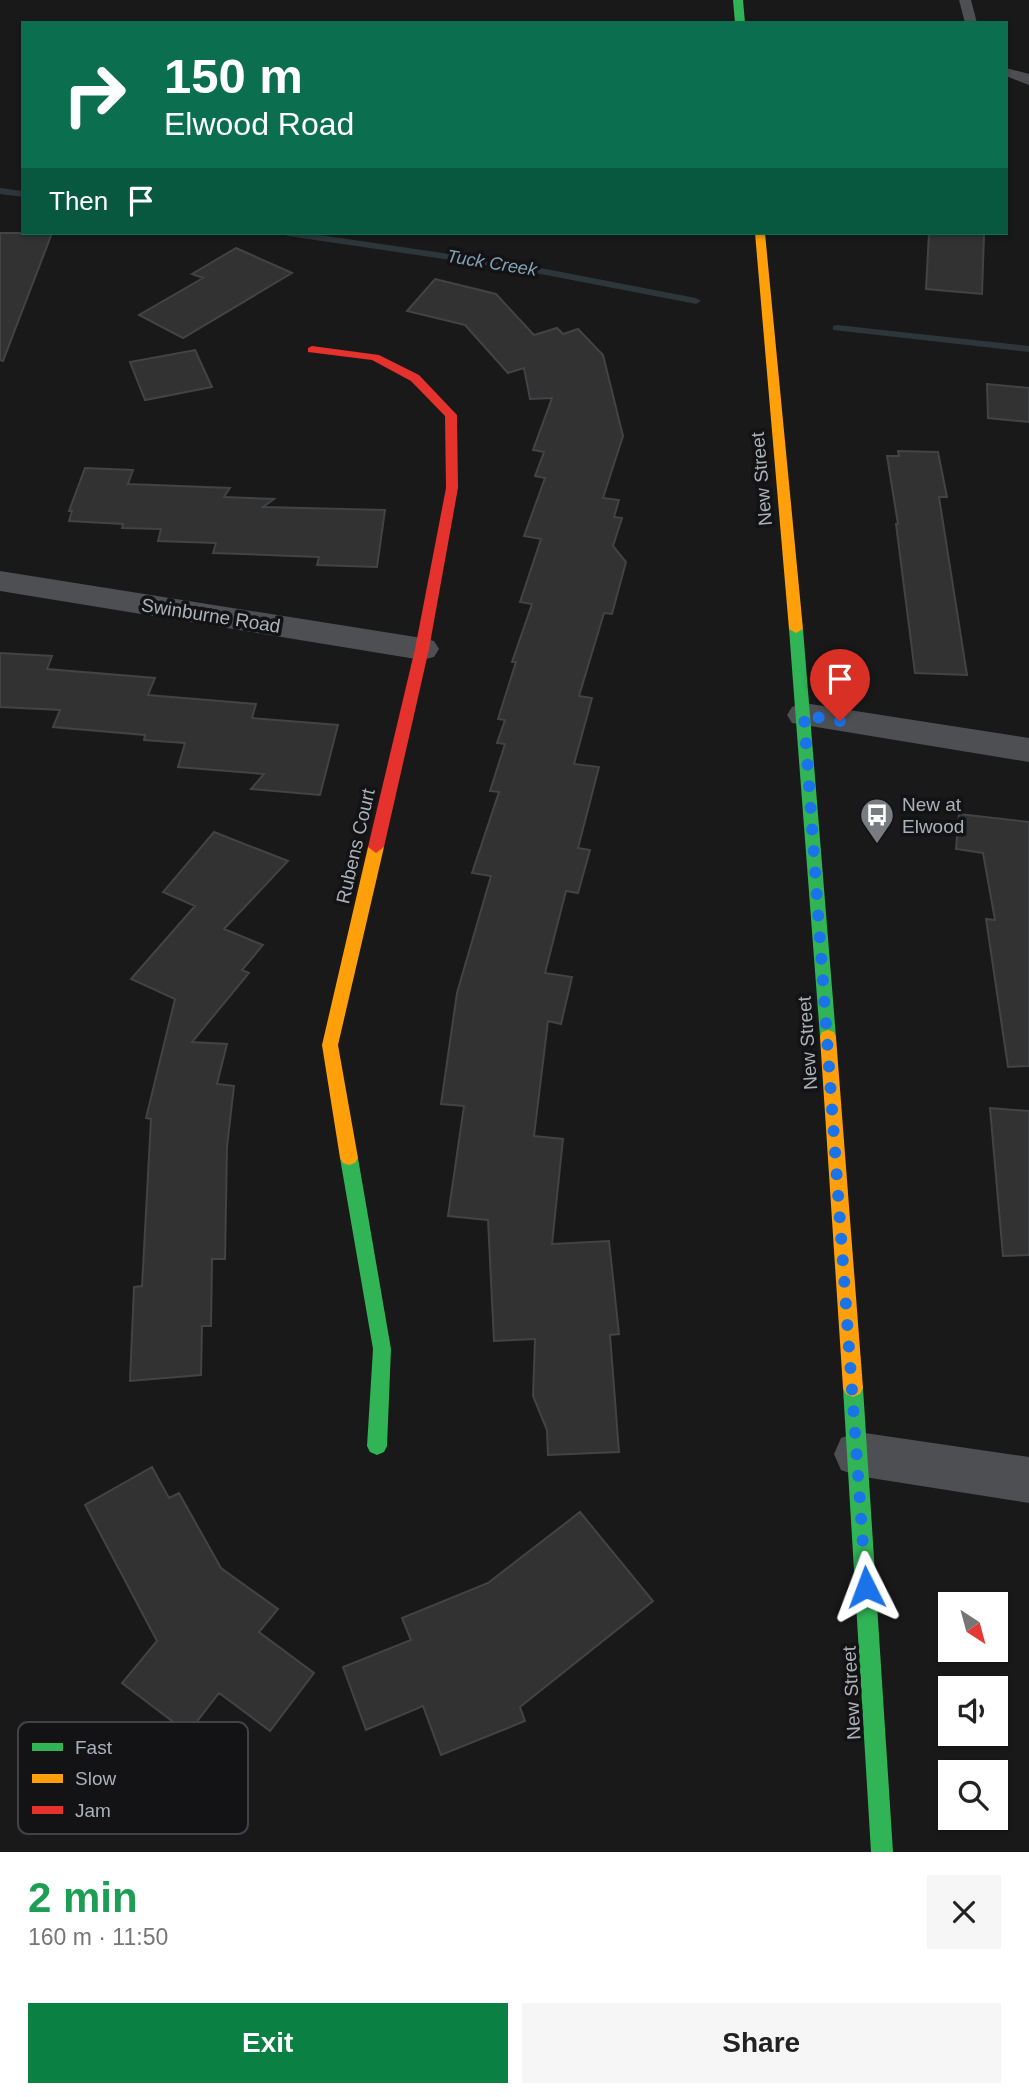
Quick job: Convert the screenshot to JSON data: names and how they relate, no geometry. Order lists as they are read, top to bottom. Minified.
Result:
{"streets":{"main road":["New Street","Rubens Court"],"street":["Swinburne Road"]},"crossings":[["Swinburne Road","Rubens Court"]],"water":["Tuck Creek"],"places":{"bus stop":["New at Elwood"]},"legend":["Fast","Slow","Jam"],"north":"bottom right","page":{"turn":["150 m","Elwood Road"],"then":"Then","heading":["2 min","160 m · 11:50"],"buttons":["Exit","Share"]}}
